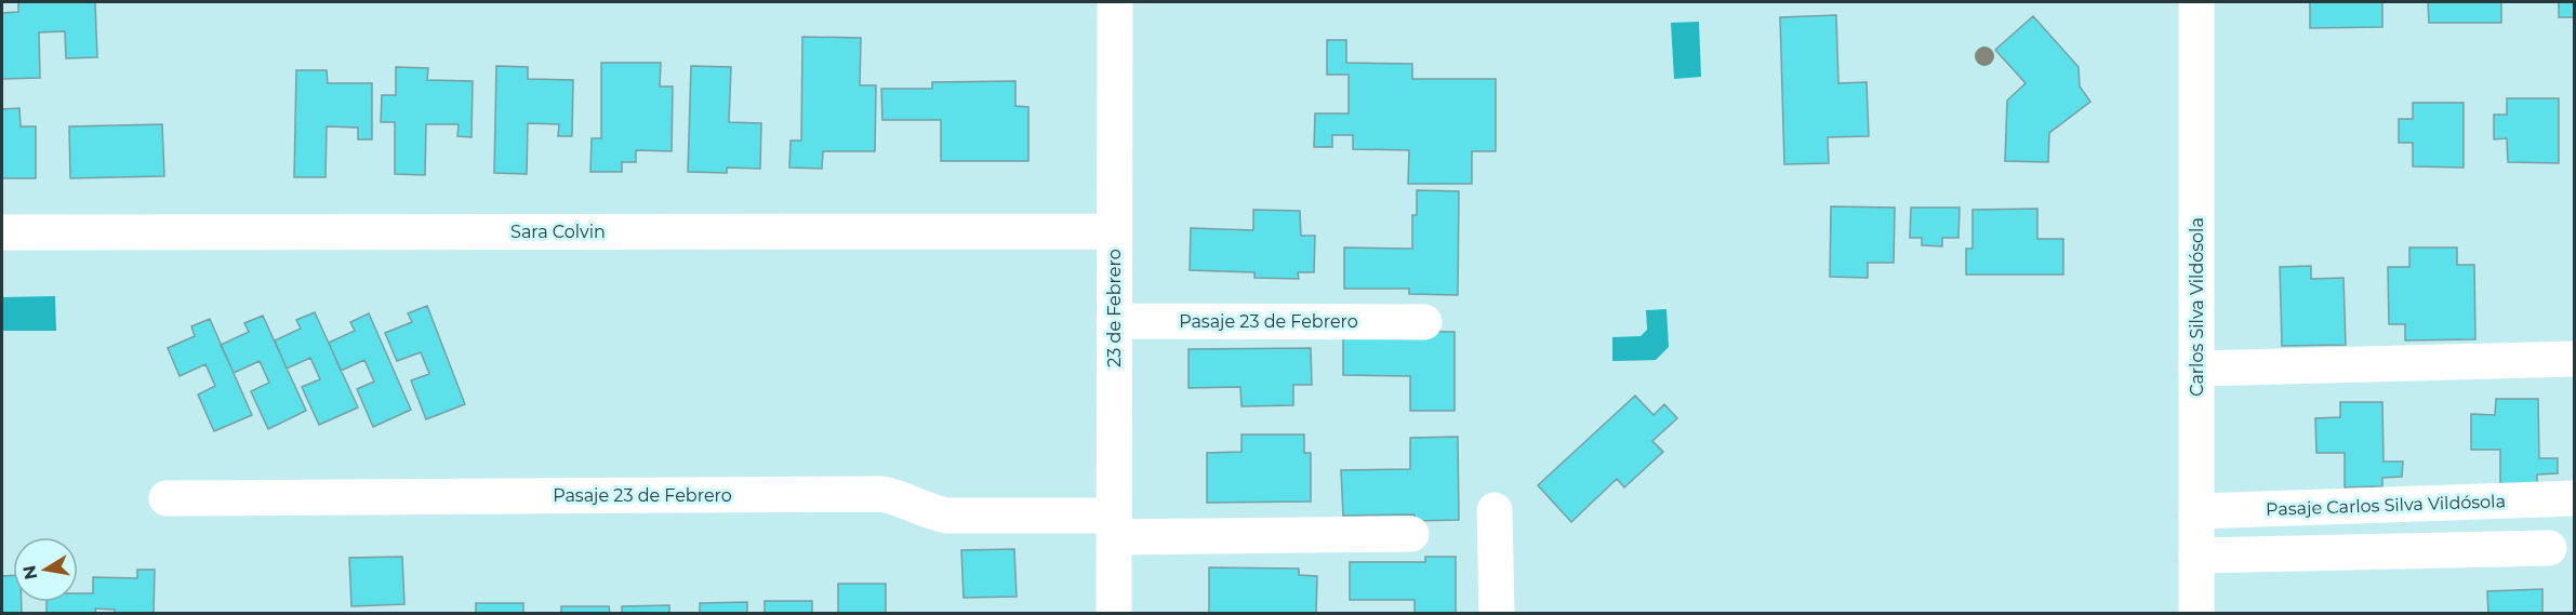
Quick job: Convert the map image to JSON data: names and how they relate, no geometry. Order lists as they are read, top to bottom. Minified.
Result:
{"streets":{"street":["Sara Colvin","Carlos Silva Vildósola","23 de Febrero","Pasaje 23 de Febrero","Pasaje Carlos Silva Vildósola"]},"crossings":[["Sara Colvin","23 de Febrero"],["Carlos Silva Vildósola","Pasaje Carlos Silva Vildósola"],["23 de Febrero","Pasaje 23 de Febrero"]],"north":"left"}
